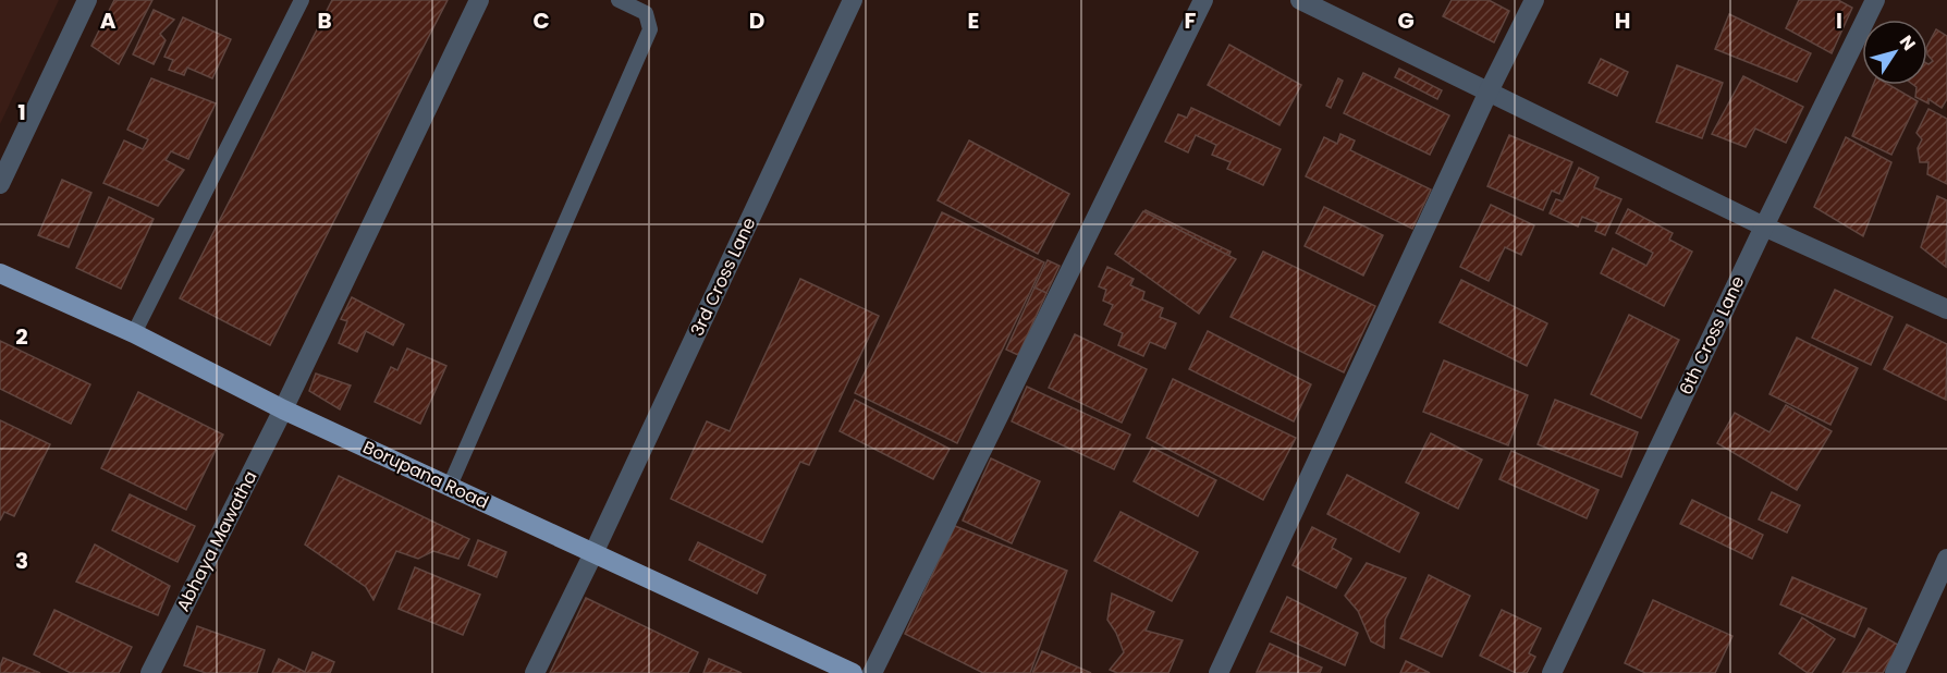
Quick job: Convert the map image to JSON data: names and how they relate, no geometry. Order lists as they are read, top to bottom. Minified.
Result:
{"streets":{"main road":["Borupana Road"],"street":["3rd Cross Lane","6th Cross Lane","Abhaya Mawatha"]},"crossings":[["3rd Cross Lane","Borupana Road"],["Borupana Road","Abhaya Mawatha"]],"north":"top right","grid":{"columns":["A","B","C","D","E","F","G","H","I"],"rows":["1","2","3"]}}
